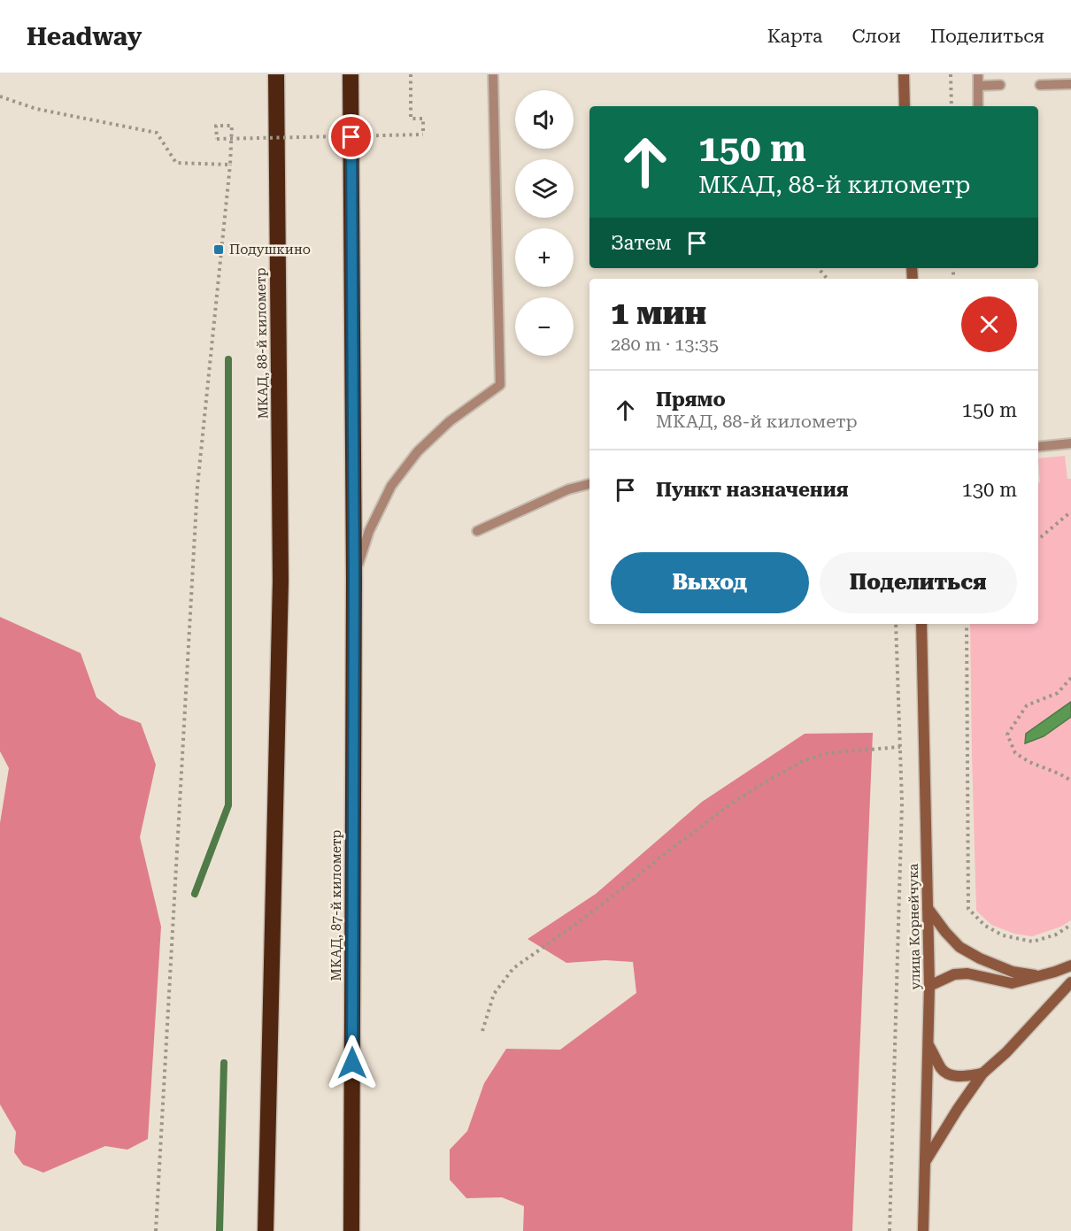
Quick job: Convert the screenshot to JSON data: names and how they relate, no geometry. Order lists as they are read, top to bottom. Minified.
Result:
{"streets":{"highway":["МКАД, 88-й километр","МКАД, 87-й километр"],"street":["улица Корнейчука"]},"places":{"transit":["Подушкино"]},"page":{"header":"Headway","nav":["Карта","Слои","Поделиться"],"map_buttons":["+","−"],"turn":["150 m","МКАД, 88-й километр"],"then":"Затем","heading":["1 мин","280 m · 13:35"],"list":[{"name":"Прямо","note":"МКАД, 88-й километр","value":"150 m"},{"name":"Пункт назначения","value":"130 m"}],"buttons":["Выход","Поделиться"]}}
